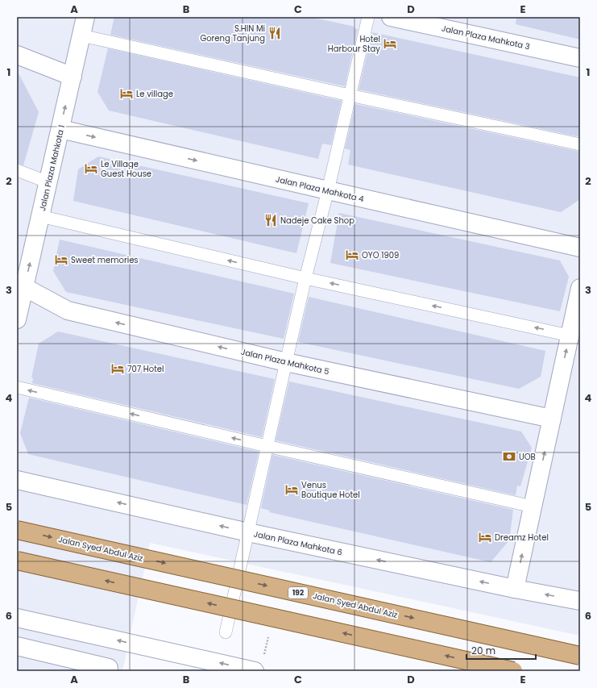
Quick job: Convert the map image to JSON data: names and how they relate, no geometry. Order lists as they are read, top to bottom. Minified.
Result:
{"streets":{"main road":["Jalan Syed Abdul Aziz","192"],"street":["Jalan Plaza Mahkota 3","Jalan Plaza Mahkota 1","Jalan Plaza Mahkota 4","Jalan Plaza Mahkota 5","Jalan Plaza Mahkota 6"]},"crossings":[["Jalan Plaza Mahkota 1","Jalan Plaza Mahkota 4"],["Jalan Plaza Mahkota 1","Jalan Plaza Mahkota 5"]],"one_way":["Jalan Plaza Mahkota 1","Jalan Plaza Mahkota 4","Jalan Plaza Mahkota 5"],"places":{"restaurant":["S.HIN Mi Goreng Tanjung","Nadeje Cake Shop"],"hotel":["Hotel Harbour Stay","Le village","Le Village Guest House","OYO 1909","Sweet memories","707 Hotel","Venus Boutique Hotel","Dreamz Hotel"],"bank":["UOB"]},"scale_bar":"20 m","grid":{"columns":["A","B","C","D","E"],"rows":["1","2","3","4","5","6"]}}
